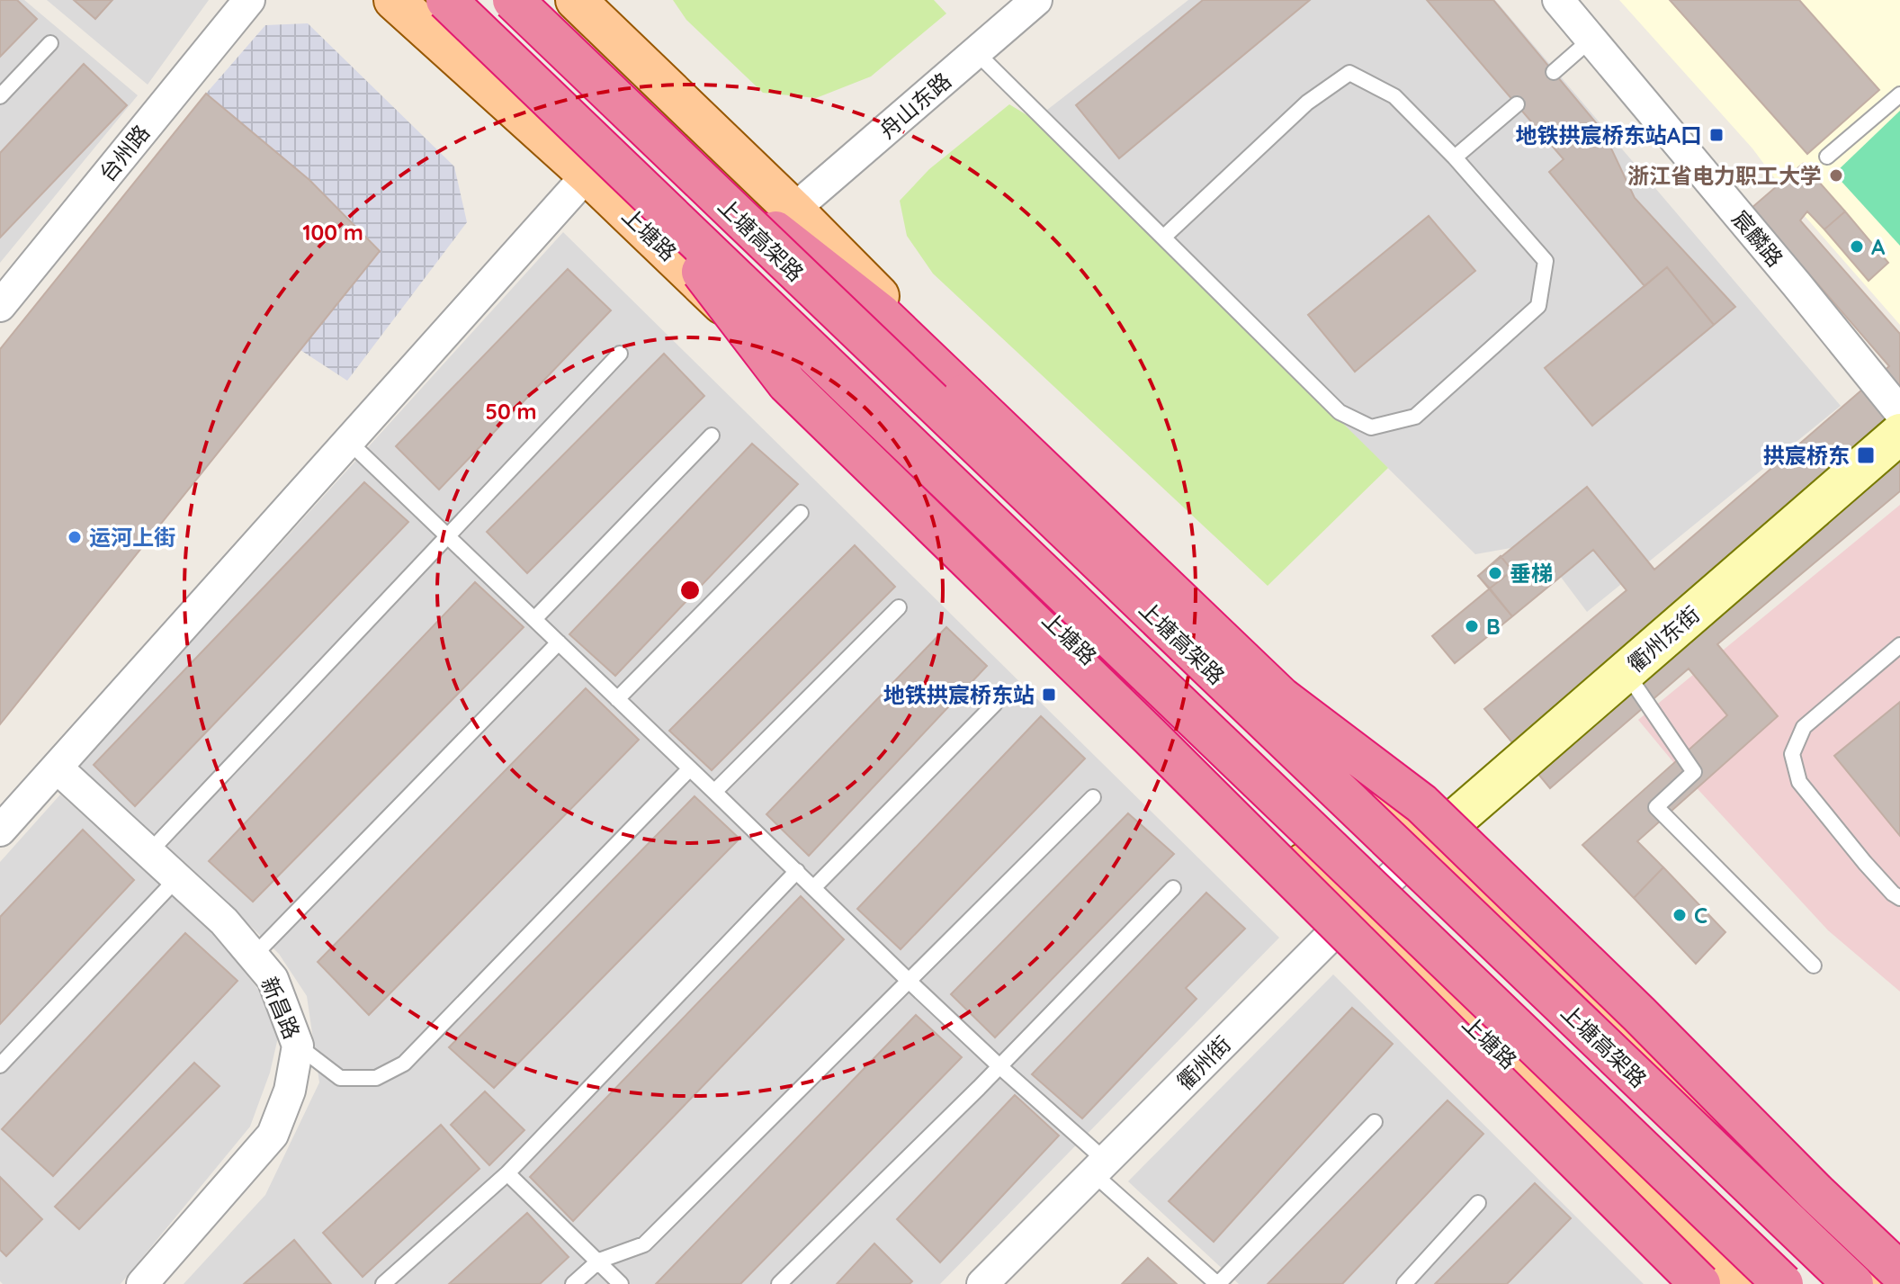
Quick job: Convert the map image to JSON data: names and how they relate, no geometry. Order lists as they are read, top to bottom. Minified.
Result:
{"streets":{"highway":["上塘高架路"],"main road":["上塘路"],"street":["舟山东路","台州路","宸麟路","衢州东街","新昌路","衢州街"]},"crossings":[["上塘路","上塘高架路"],["上塘路","衢州街"],["衢州东街","衢州街"]],"places":{"transit":["地铁拱宸桥东站A口","拱宸桥东","地铁拱宸桥东站"],"other":["浙江省电力职工大学","A","运河上街","垂梯","B","C"]},"rings":["100 m","50 m"]}
